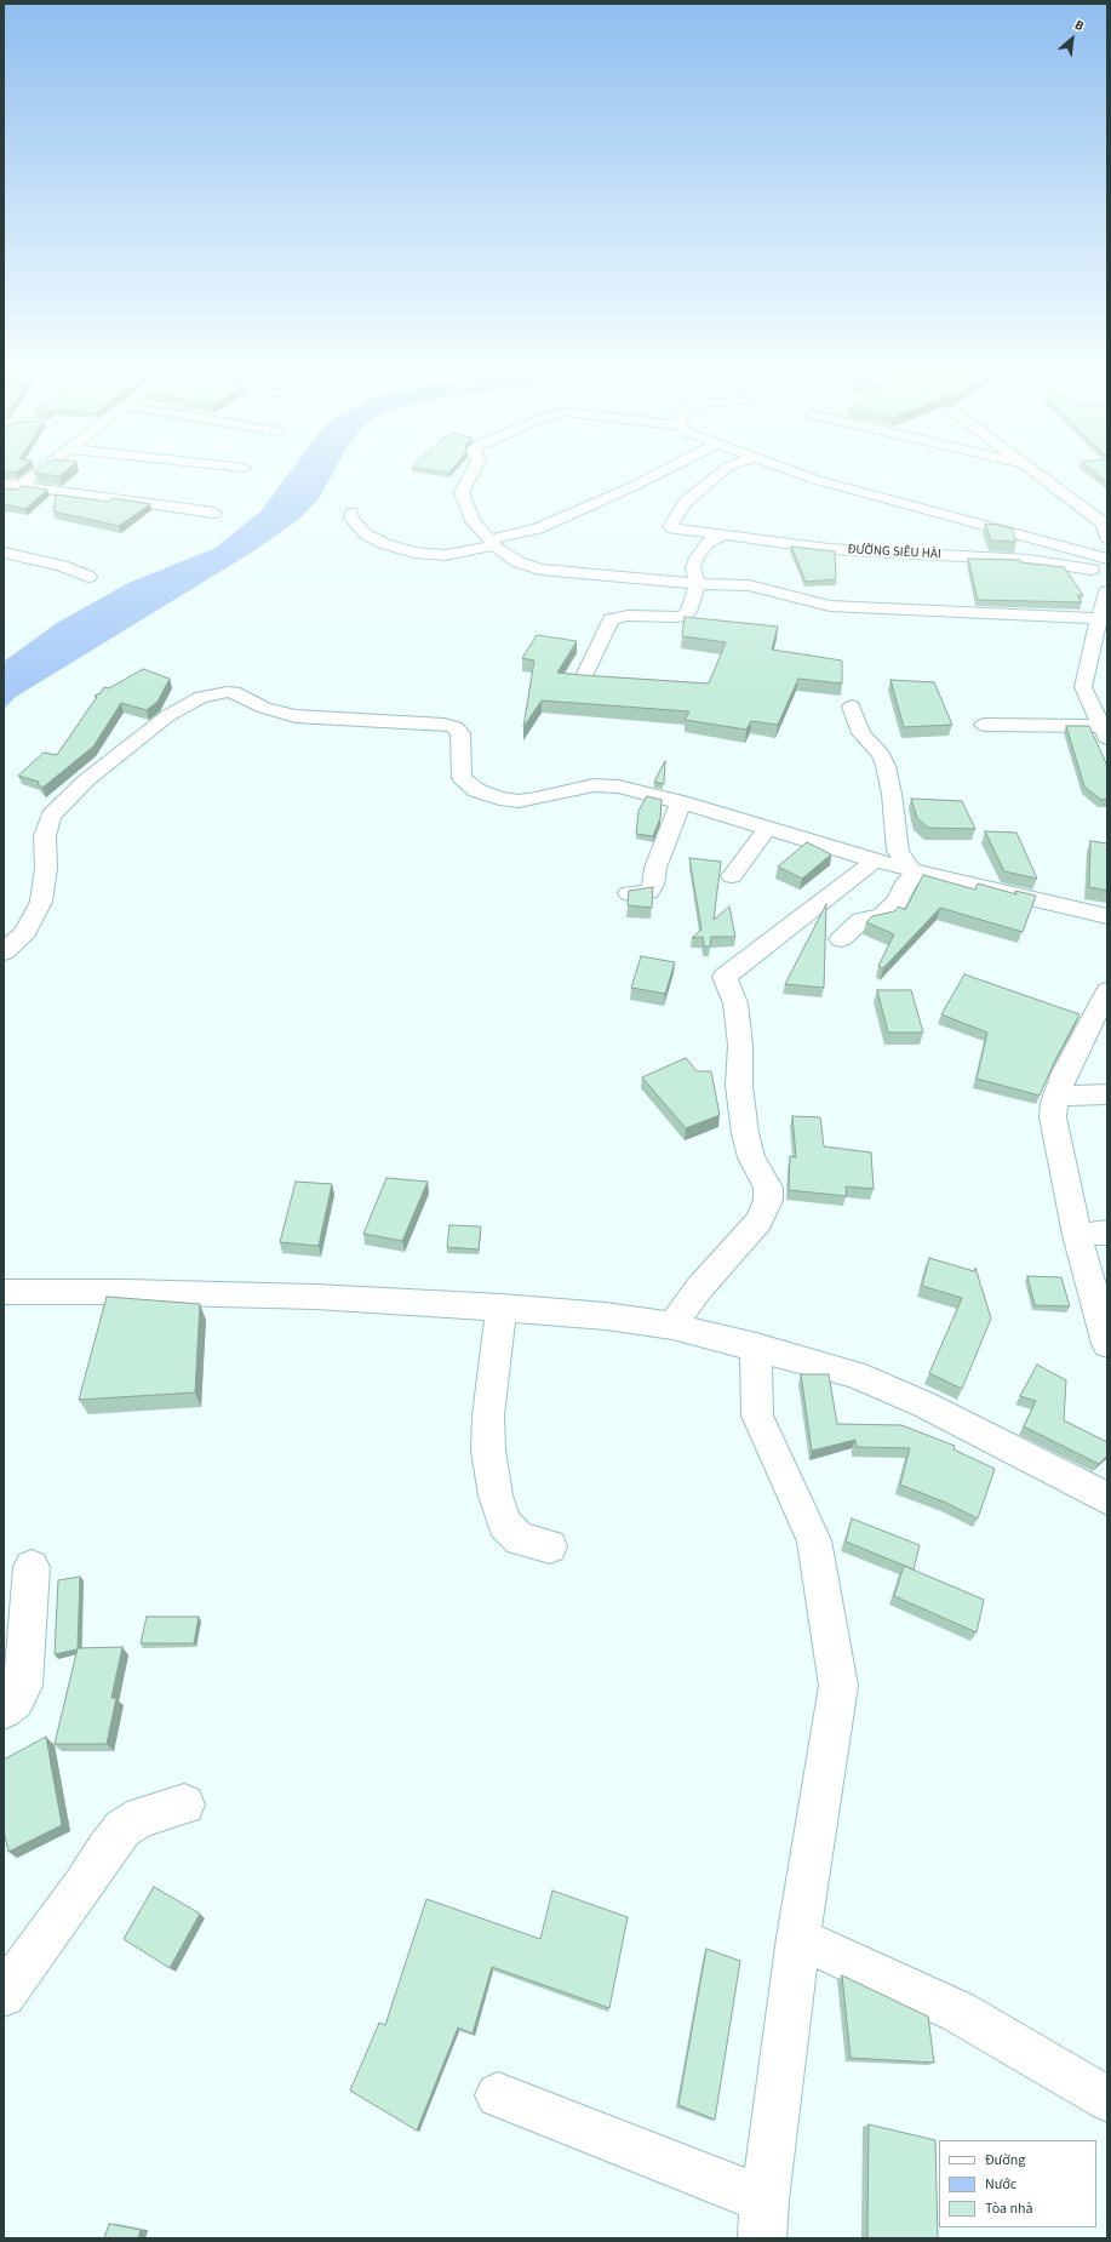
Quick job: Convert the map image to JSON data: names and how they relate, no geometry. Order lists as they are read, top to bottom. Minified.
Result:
{"streets":{"street":["ĐƯỜNG SIÊU HÀI"]},"legend":["Đường","Nước","Tòa nhà"],"north":"top right"}
